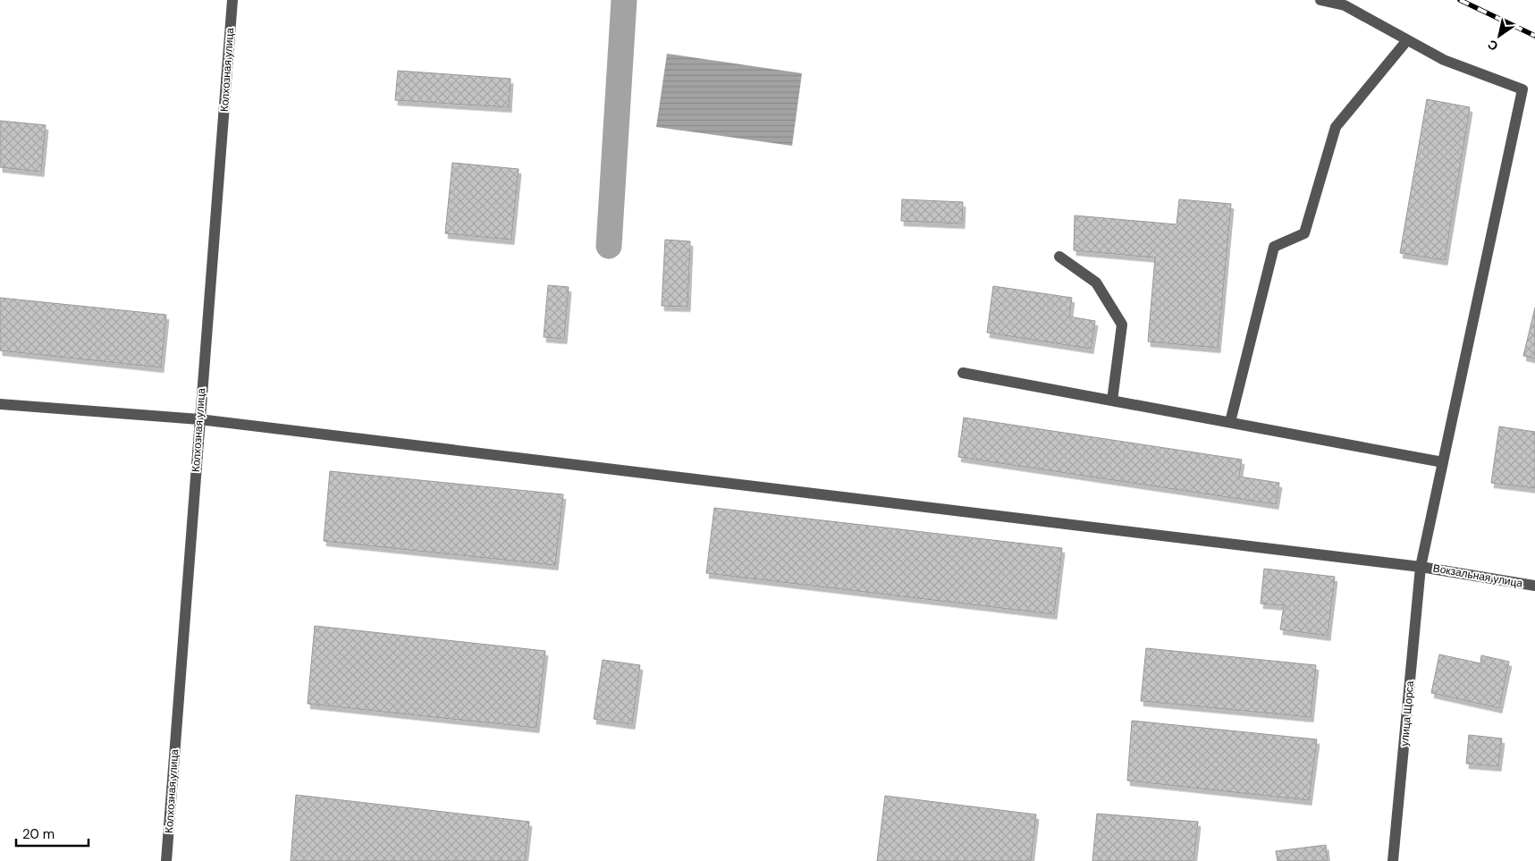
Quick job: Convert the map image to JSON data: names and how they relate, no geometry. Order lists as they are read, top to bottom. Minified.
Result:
{"streets":{"street":["Колхозная улица","Вокзальная улица","улица Щорса"]},"crossings":[["Колхозная улица","Вокзальная улица"],["Вокзальная улица","улица Щорса"]],"scale_bar":"20 m","north":"bottom left"}
